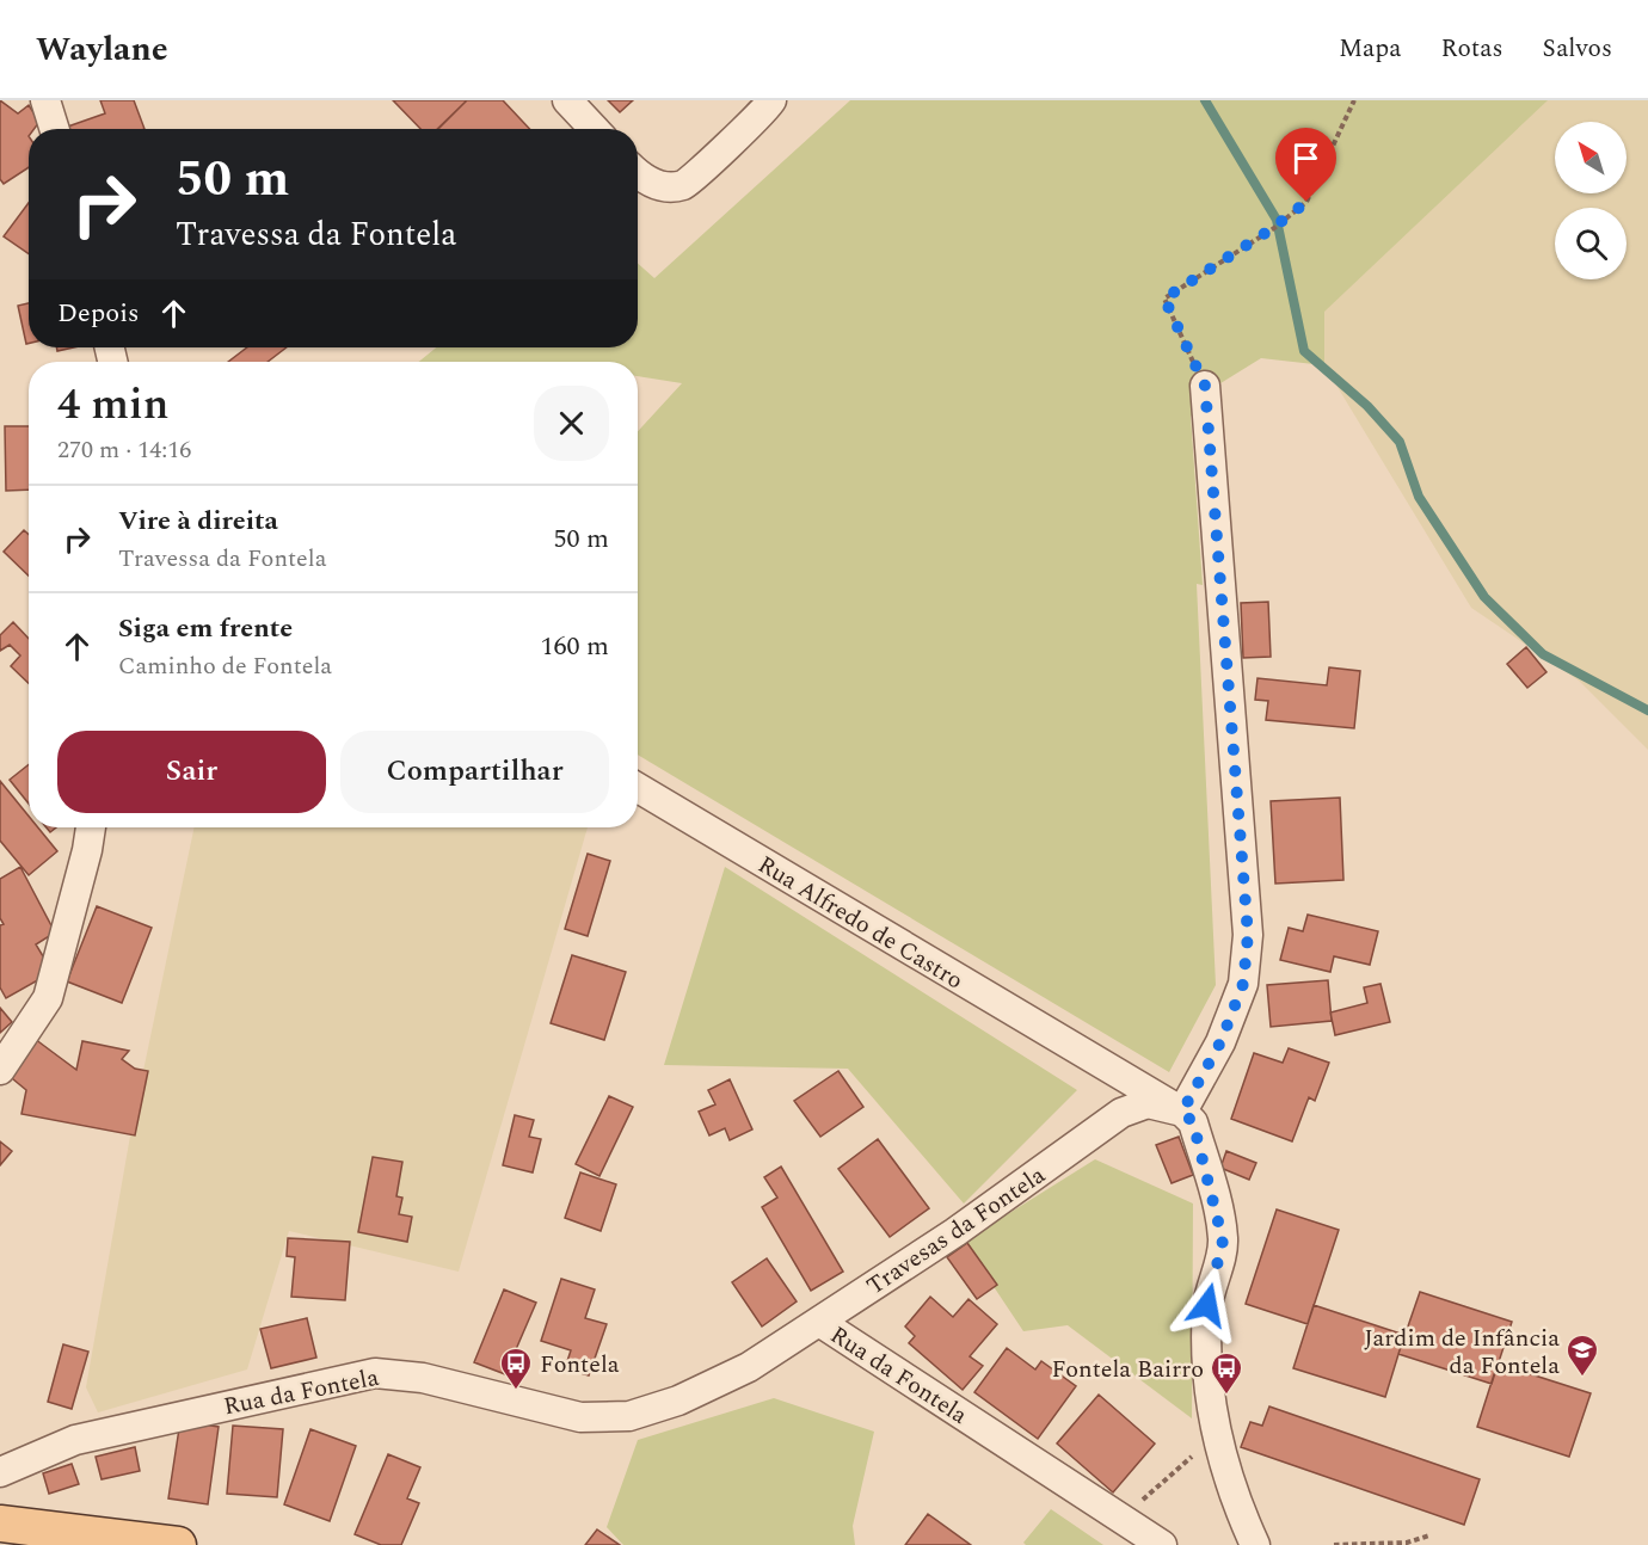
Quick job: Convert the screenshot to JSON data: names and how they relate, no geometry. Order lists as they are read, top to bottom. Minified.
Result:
{"streets":{"street":["Rua Alfredo de Castro","Travesas da Fontela","Rua da Fontela"]},"crossings":[["Rua Alfredo de Castro","Travesas da Fontela"],["Travesas da Fontela","Rua da Fontela"]],"places":{"school or university":["Jardim de Infância da Fontela"],"bus stop":["Fontela","Fontela Bairro"]},"north":"top left","page":{"header":"Waylane","nav":["Mapa","Rotas","Salvos"],"turn":["50 m","Travessa da Fontela"],"then":"Depois","heading":["4 min","270 m · 14:16"],"list":[{"name":"Vire à direita","note":"Travessa da Fontela","value":"50 m"},{"name":"Siga em frente","note":"Caminho de Fontela","value":"160 m"}],"buttons":["Sair","Compartilhar"]}}
